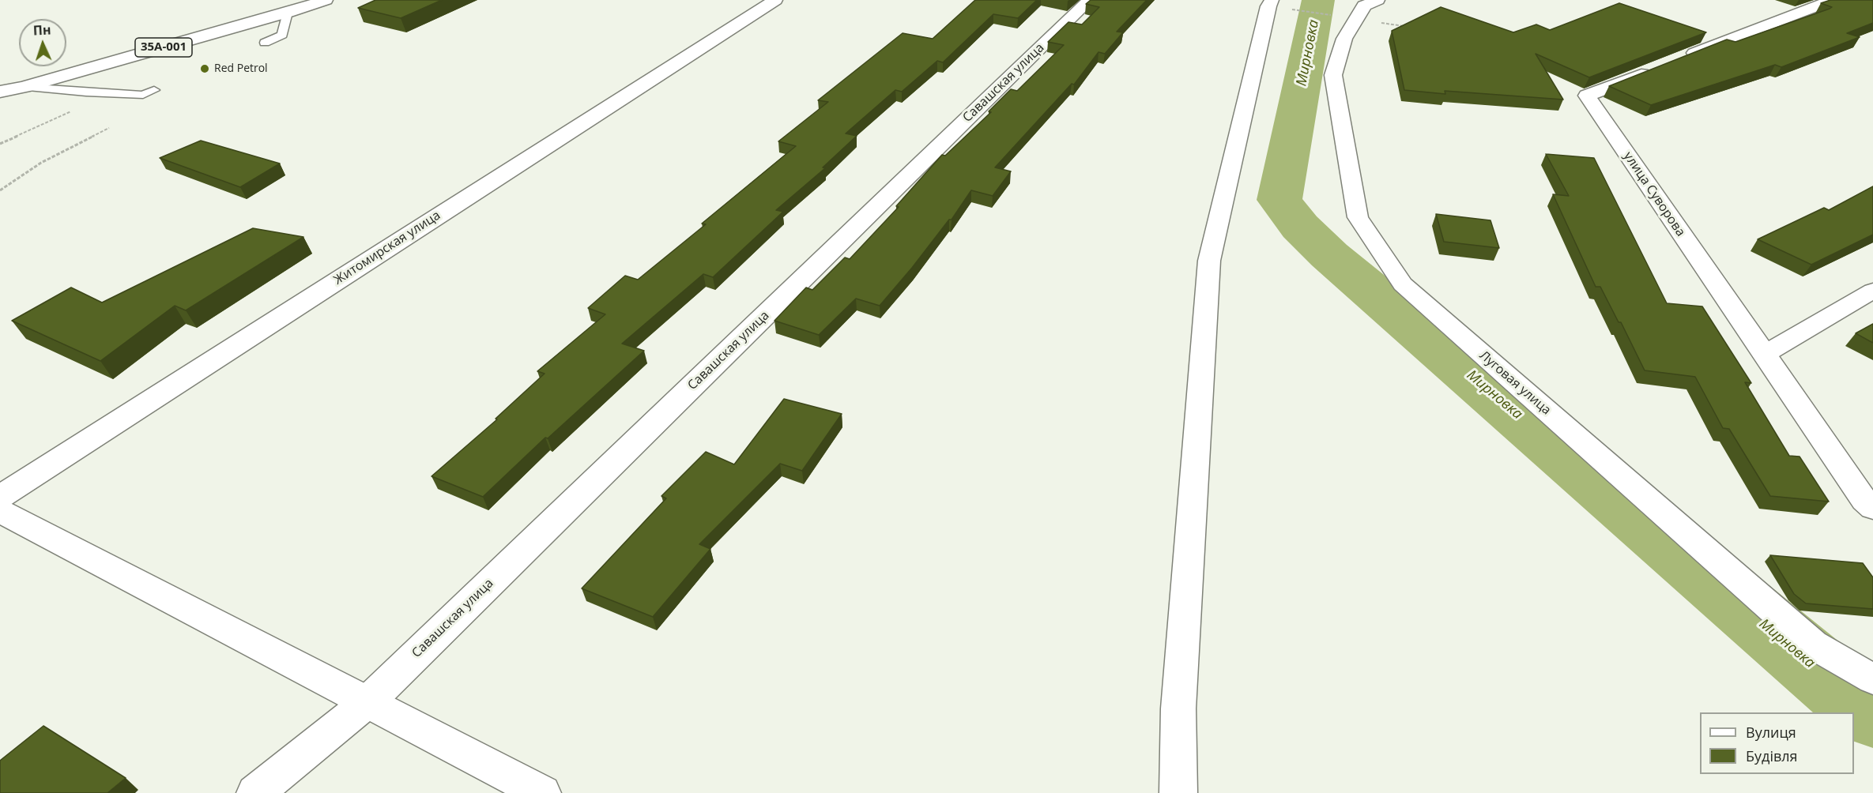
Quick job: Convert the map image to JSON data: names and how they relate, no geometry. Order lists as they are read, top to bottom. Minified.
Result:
{"streets":{"main road":["35А-001","Савашская улица","улица Суворова","Житомирская улица","Луговая улица"]},"water":["Мирновка"],"places":["Red Petrol"],"legend":["Вулиця","Будівля"],"north":"top"}
